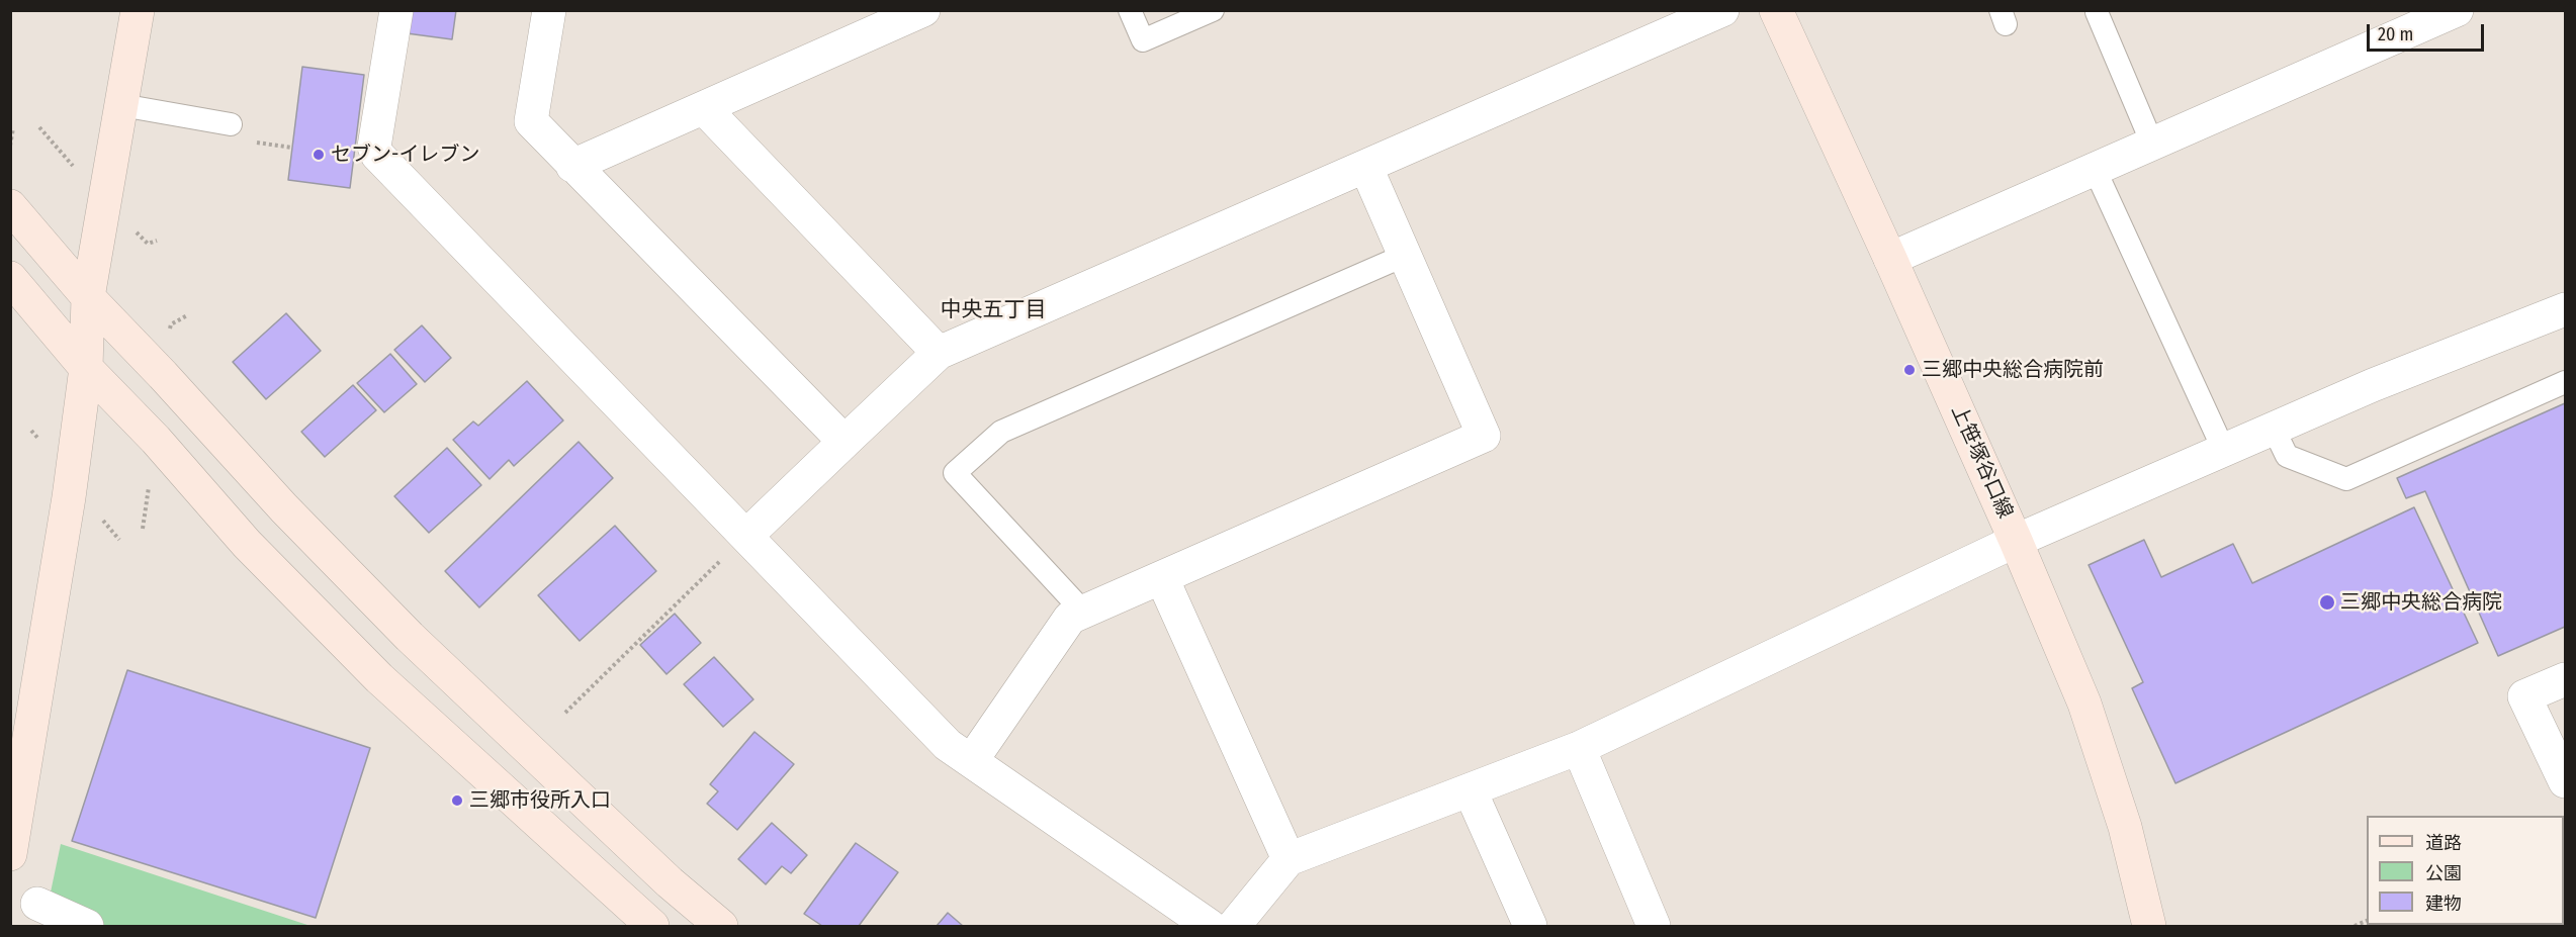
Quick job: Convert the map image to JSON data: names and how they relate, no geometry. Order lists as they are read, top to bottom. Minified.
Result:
{"streets":{"street":["上笹塚谷口線"]},"districts":["中央五丁目"],"places":["セブン-イレブン","三郷中央総合病院前","三郷中央総合病院","三郷市役所入口"],"legend":["道路","公園","建物"],"scale_bar":"20 m"}
